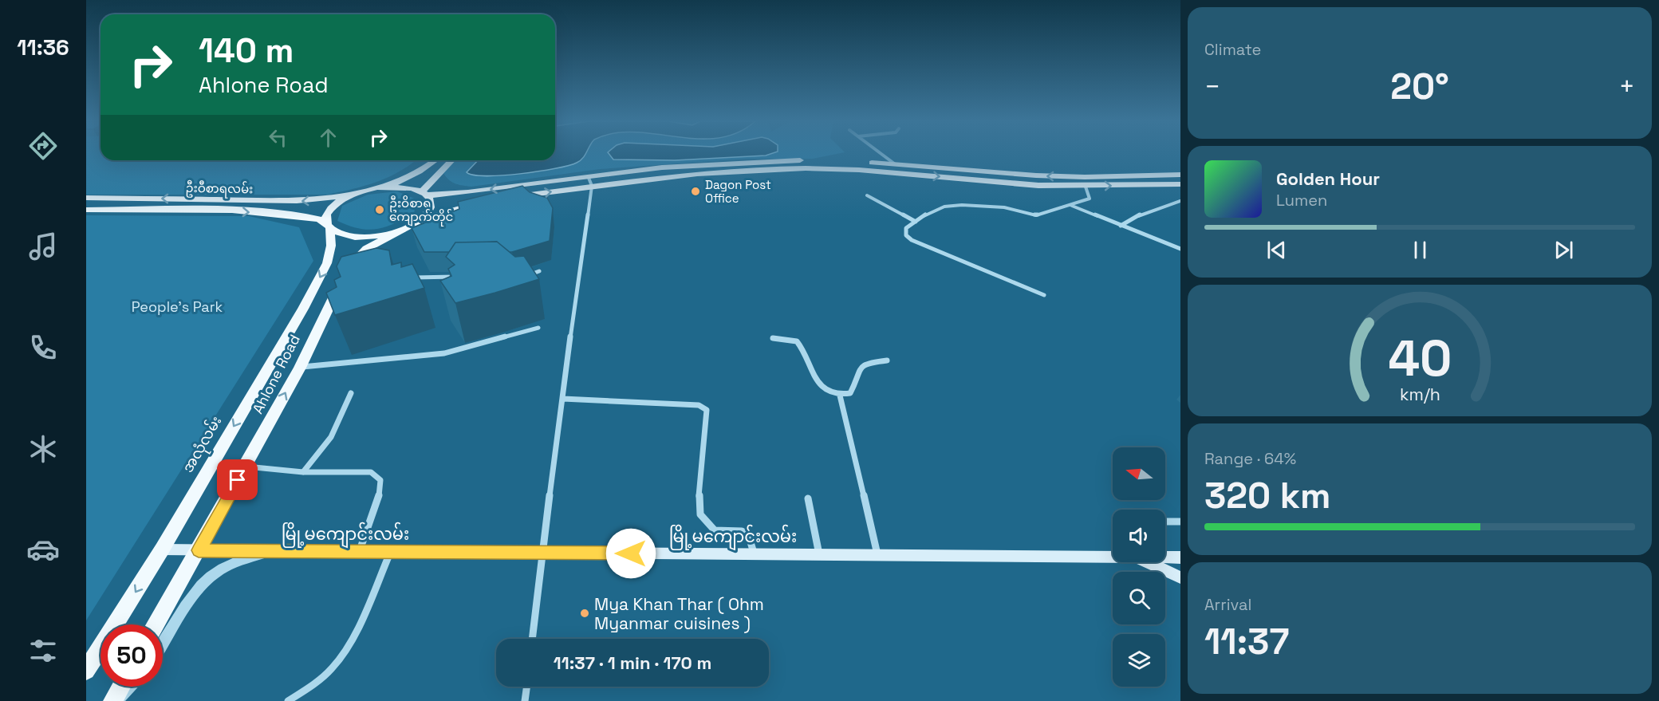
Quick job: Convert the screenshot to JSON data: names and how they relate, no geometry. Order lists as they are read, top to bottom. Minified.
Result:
{"streets":{"main road":["ဦးဝီစာရလမ်း","Ahlone Road","အလုံလမ်း","မြို့မကျောင်းလမ်း"]},"crossings":[["ဦးဝီစာရလမ်း","Ahlone Road"],["ဦးဝီစာရလမ်း","အလုံလမ်း"],["Ahlone Road","မြို့မကျောင်းလမ်း"],["အလုံလမ်း","မြို့မကျောင်းလမ်း"]],"one_way":["အလုံလမ်း"],"parks":["People's Park"],"places":["Dagon Post Office","ဦးဝိစာရ ကျောက်တိုင်","Mya Khan Thar ( Ohm Myanmar cuisines )"],"north":"left","page":{"tabs":"11:36","tile":["Climate",["Range · 64%","320 km"],["Arrival","11:37"]],"turn":["140 m","Ahlone Road"],"heat":["−","20°","+"],"song":["Golden Hour","Lumen"],"limit":"50","trip":"11:37 · 1 min · 170 m","gauge":["40","km/h"]}}
